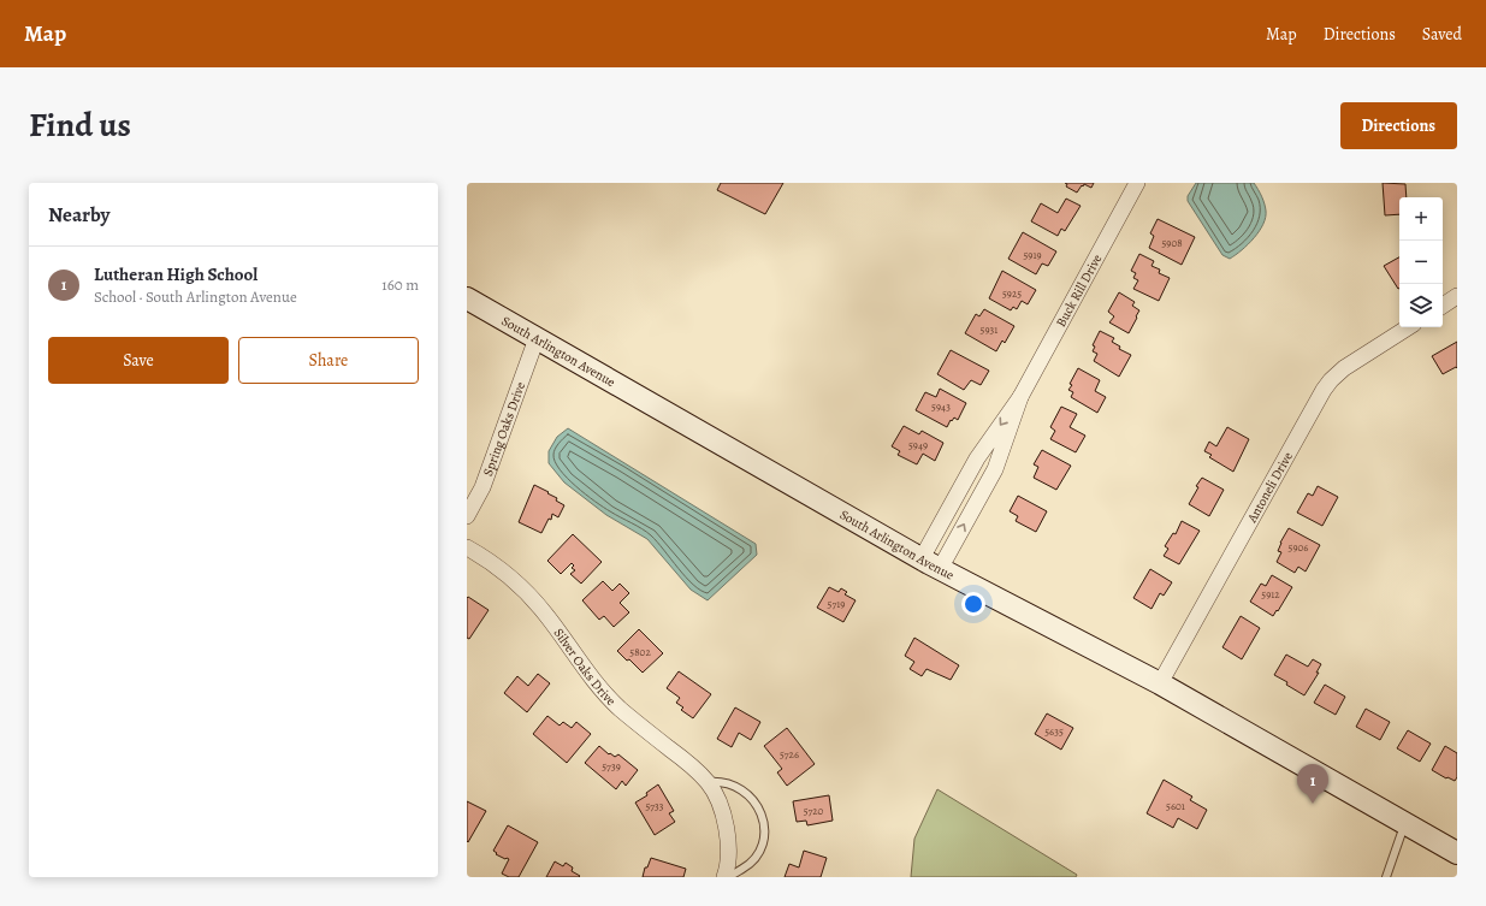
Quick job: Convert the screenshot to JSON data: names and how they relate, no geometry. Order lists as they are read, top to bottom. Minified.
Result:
{"streets":{"main road":["South Arlington Avenue"],"street":["Buck Rill Drive","Spring Oaks Drive","Antoneli Drive","Silver Oaks Drive"]},"crossings":[["Buck Rill Drive","South Arlington Avenue"],["South Arlington Avenue","Spring Oaks Drive"],["South Arlington Avenue","Antoneli Drive"]],"house_numbers":["5908","5919","5925","5931","5943","5949","5906","5912","5719","5802","5635","5726","5739","5733","5601","5720"],"page":{"header":"Map","nav":["Map","Directions","Saved"],"title":"Find us","buttons":["Directions",["Save","Share"]],"heading":"Nearby","map_buttons":["+","−"],"list":[{"mark":"1","name":"Lutheran High School","note":"School · South Arlington Avenue","value":"160 m"}],"pins":"1"}}
